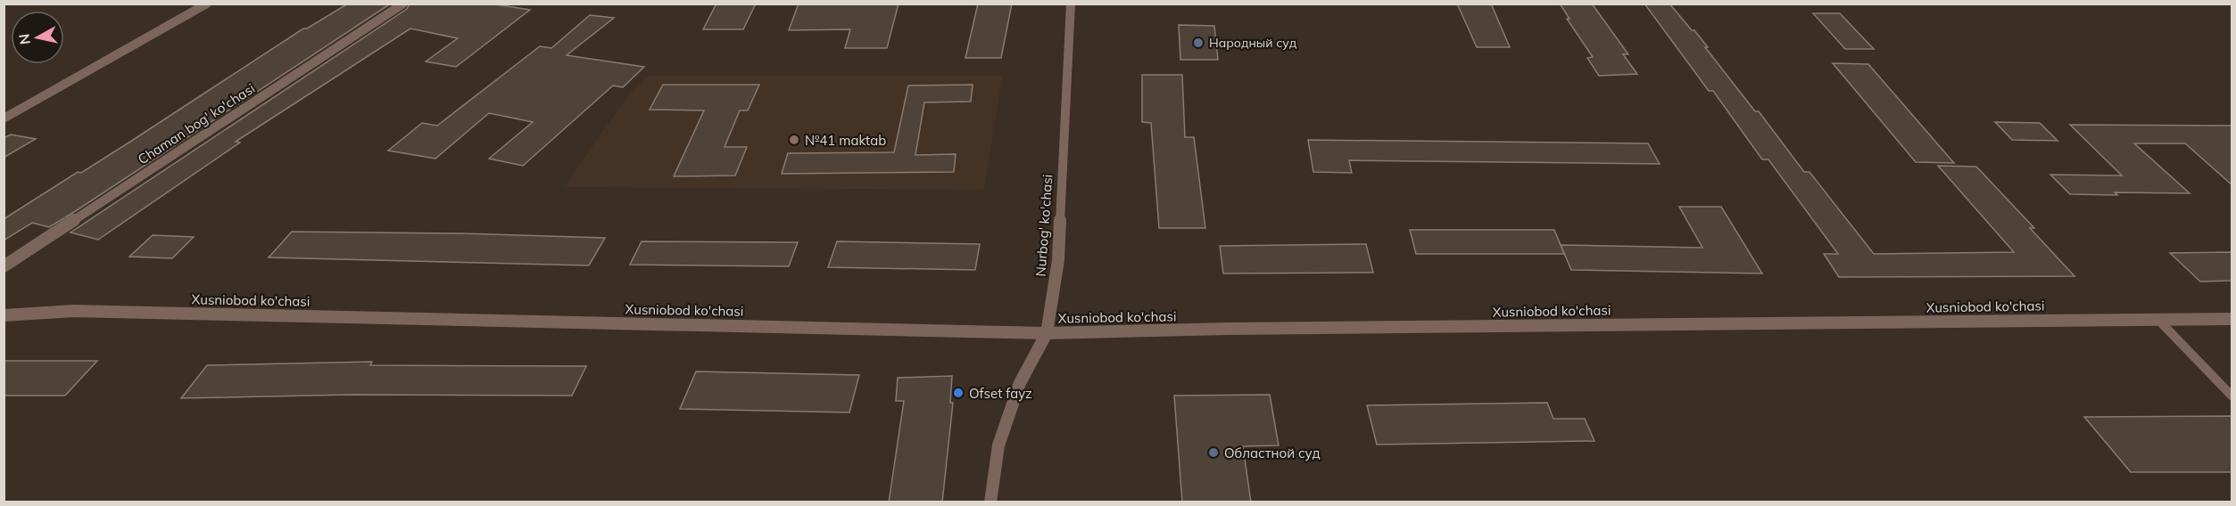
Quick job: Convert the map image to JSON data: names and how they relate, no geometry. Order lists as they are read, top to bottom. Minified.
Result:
{"streets":{"street":["Chaman bog' ko'chasi","Nurbog' ko'chasi","Xusniobod ko'chasi"]},"crossings":[["Nurbog' ko'chasi","Xusniobod ko'chasi"]],"places":["Народный суд","№41 maktab","Ofset fayz","Областной суд"],"north":"left"}
